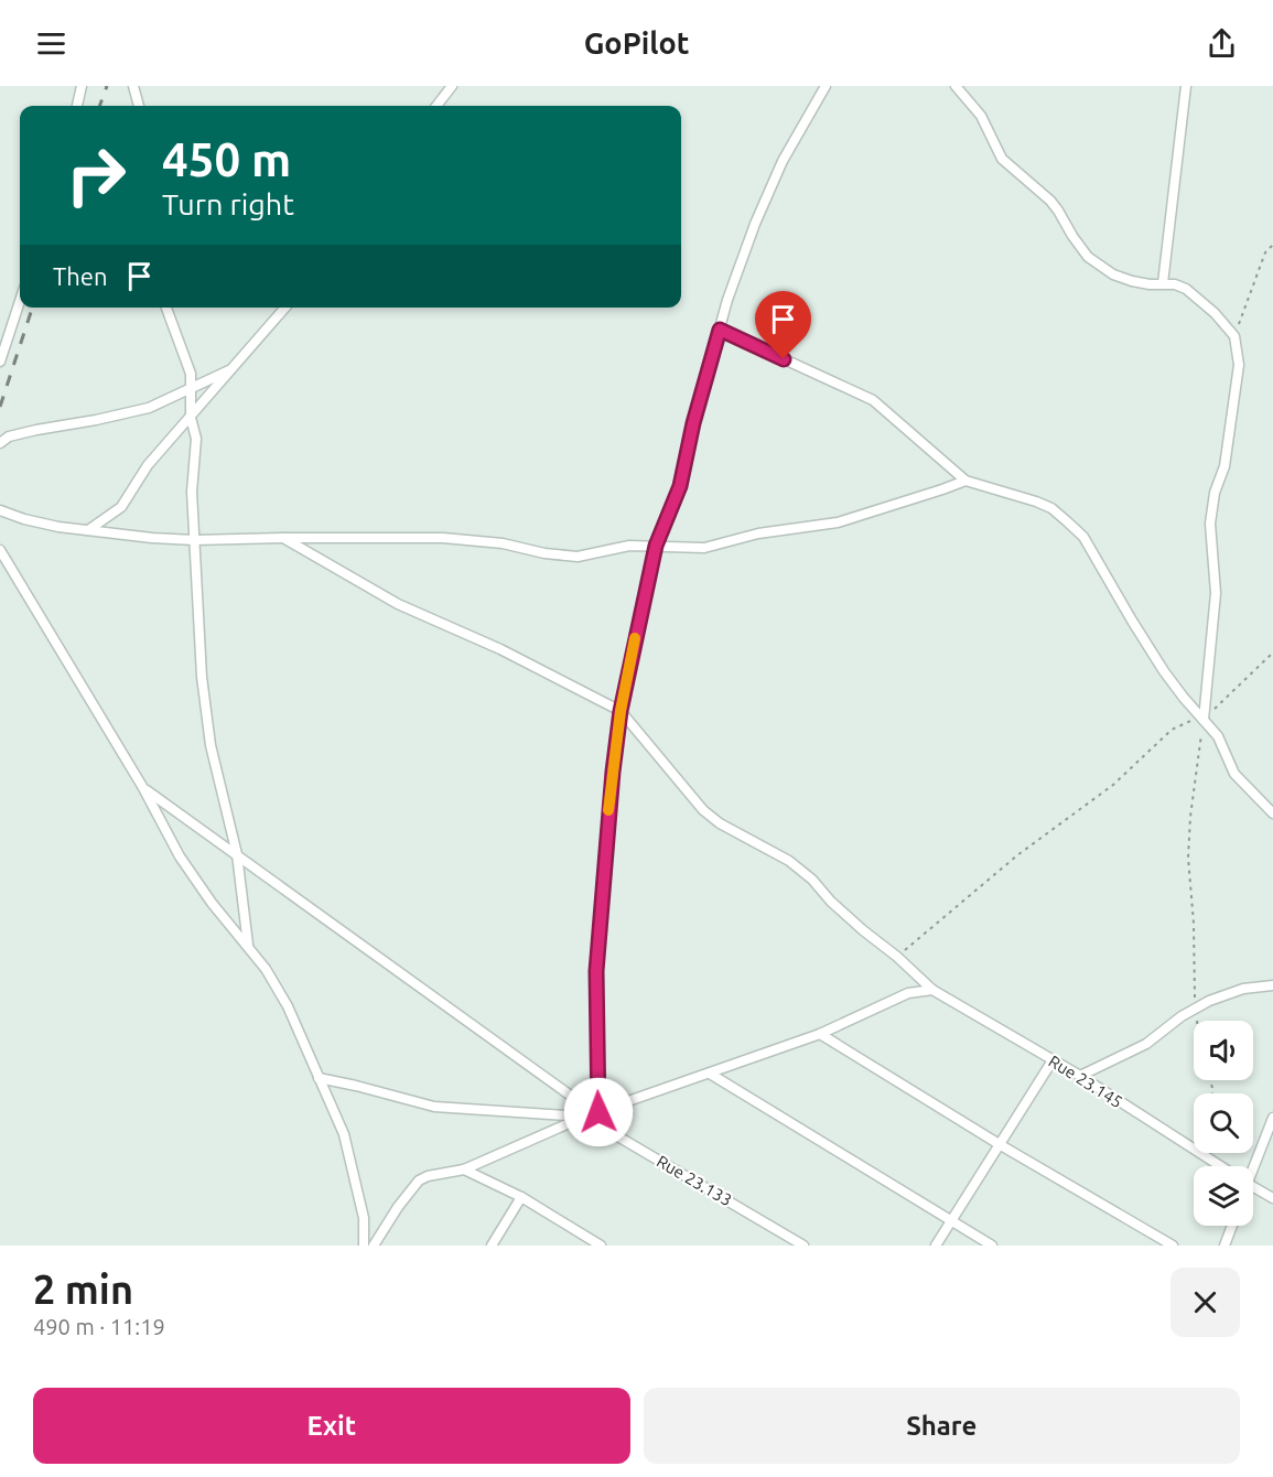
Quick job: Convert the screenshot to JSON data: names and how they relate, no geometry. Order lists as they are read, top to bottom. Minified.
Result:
{"streets":{"street":["Rue 23.145","Rue 23.133"]},"page":{"header":"GoPilot","turn":["450 m","Turn right"],"then":"Then","heading":["2 min","490 m · 11:19"],"buttons":["Exit","Share"]}}
